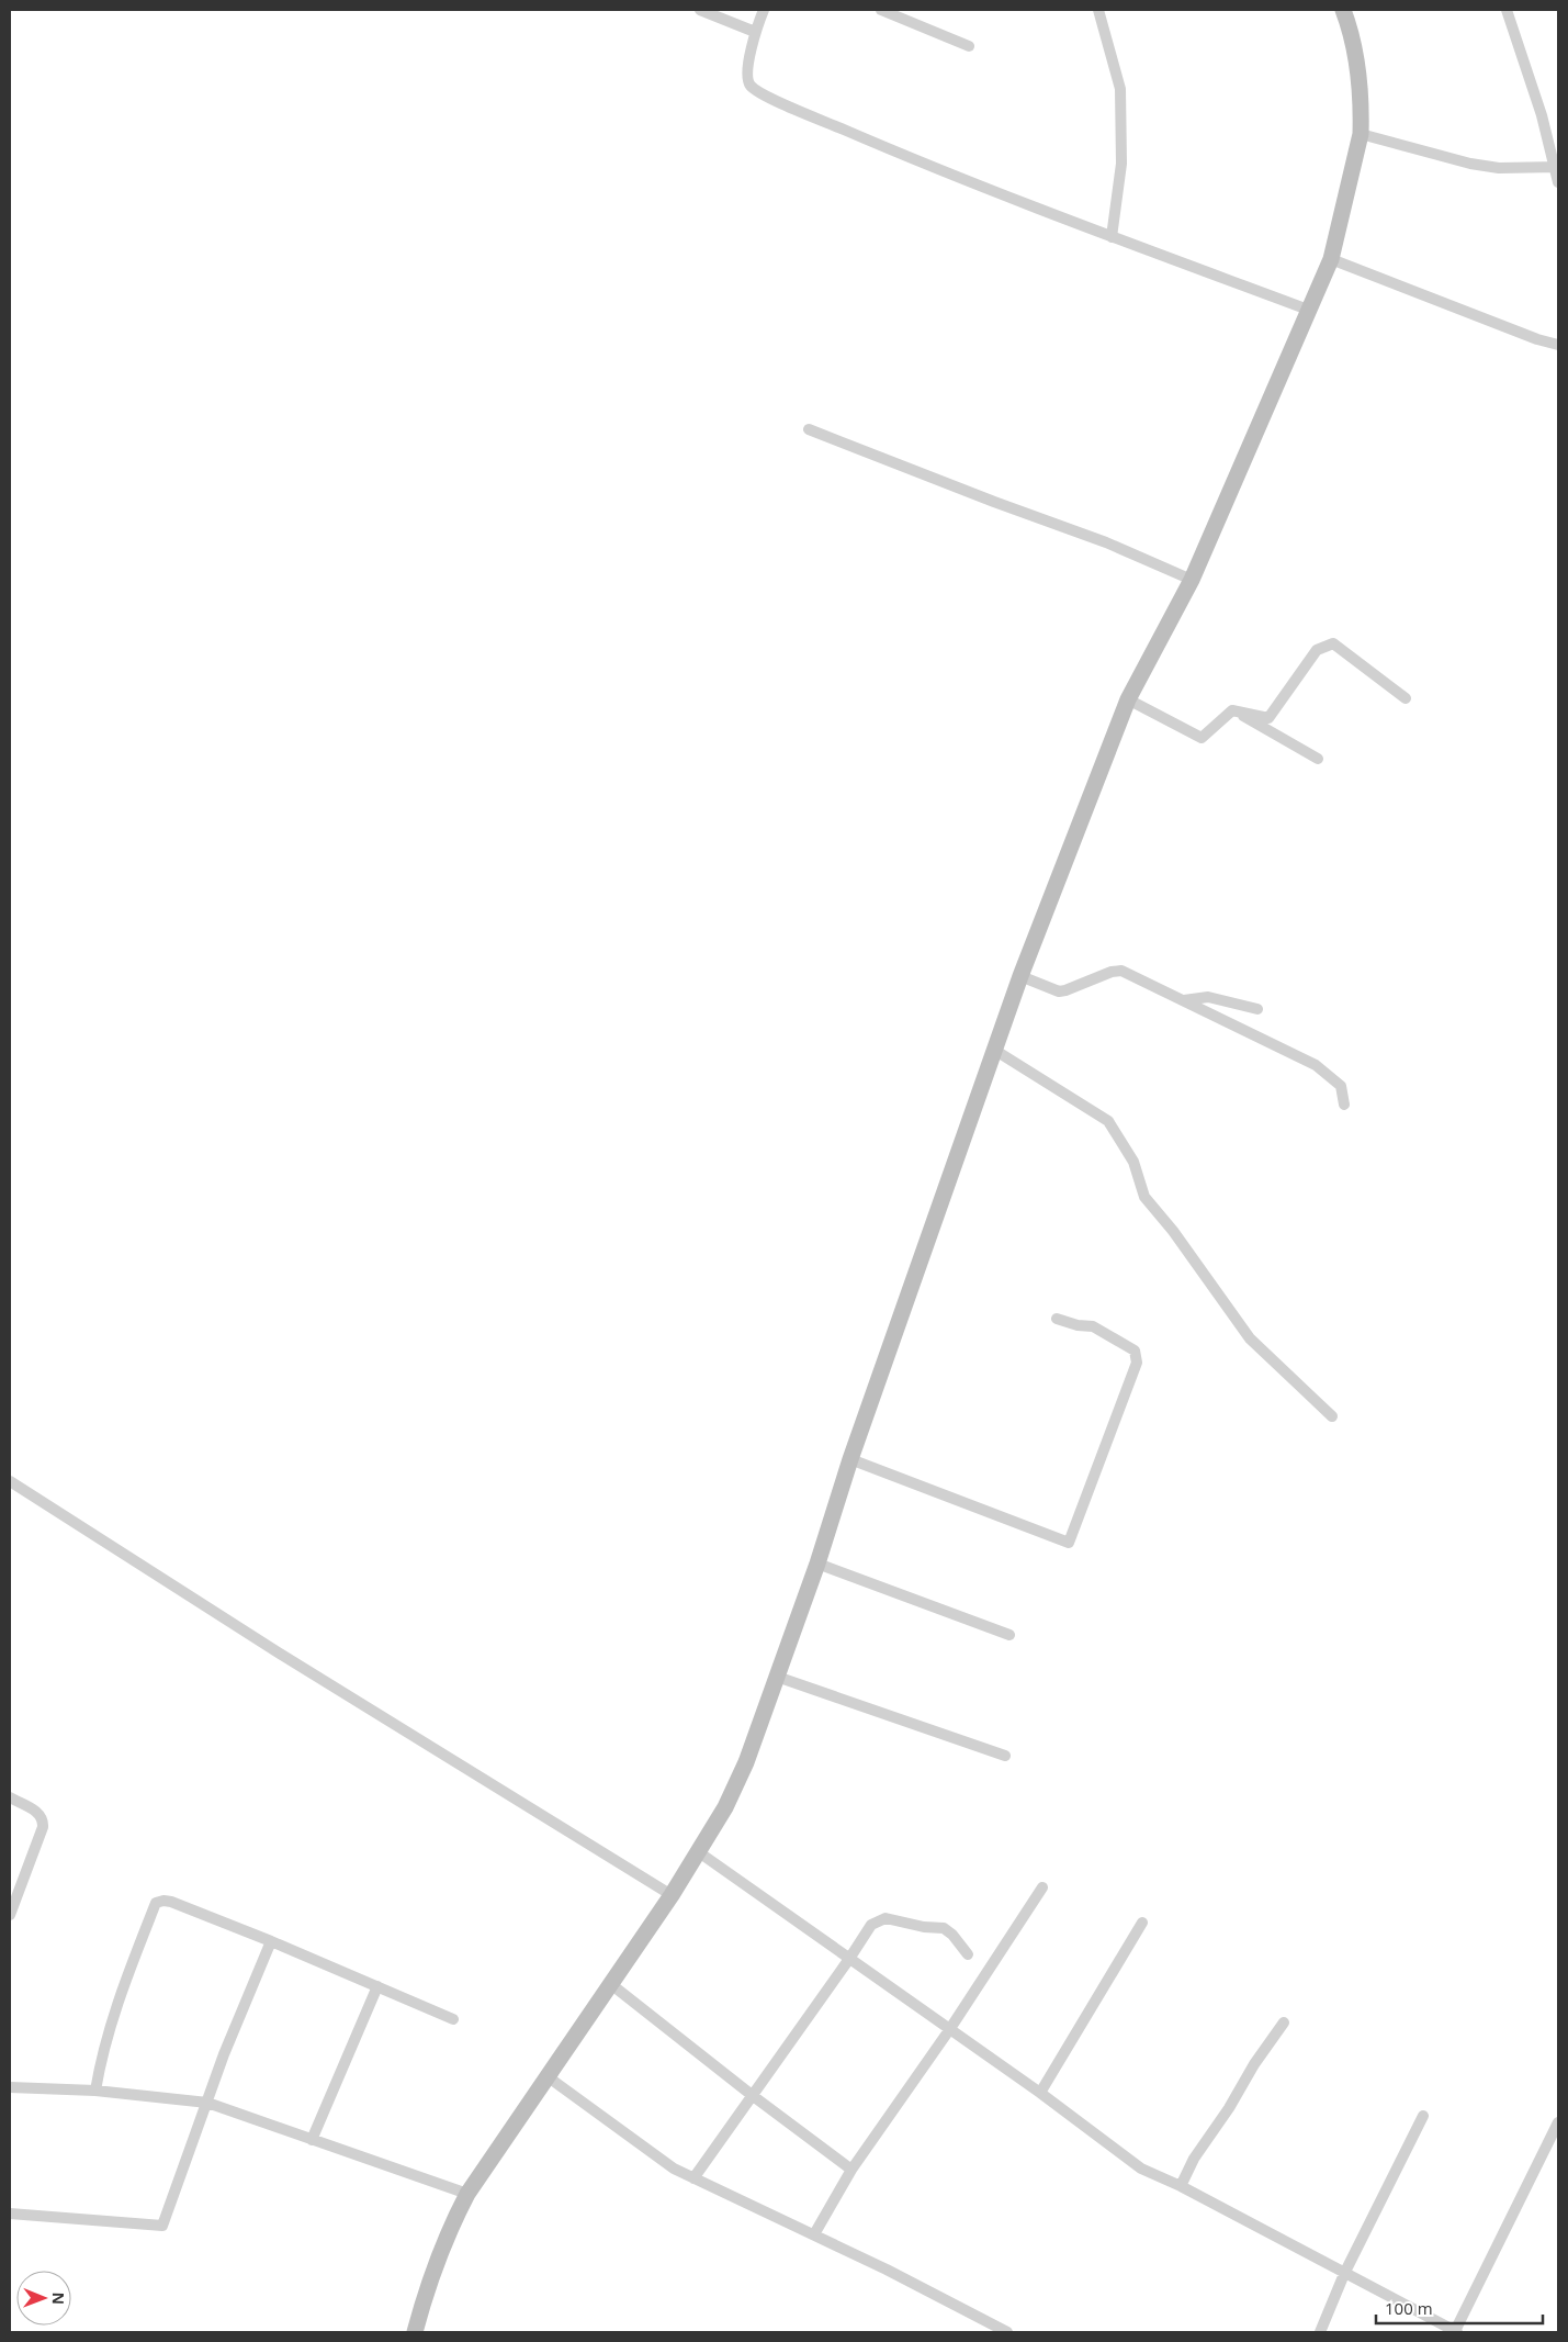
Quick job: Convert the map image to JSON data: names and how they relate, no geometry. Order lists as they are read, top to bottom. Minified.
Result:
{"scale_bar":"100 m","north":"right"}
